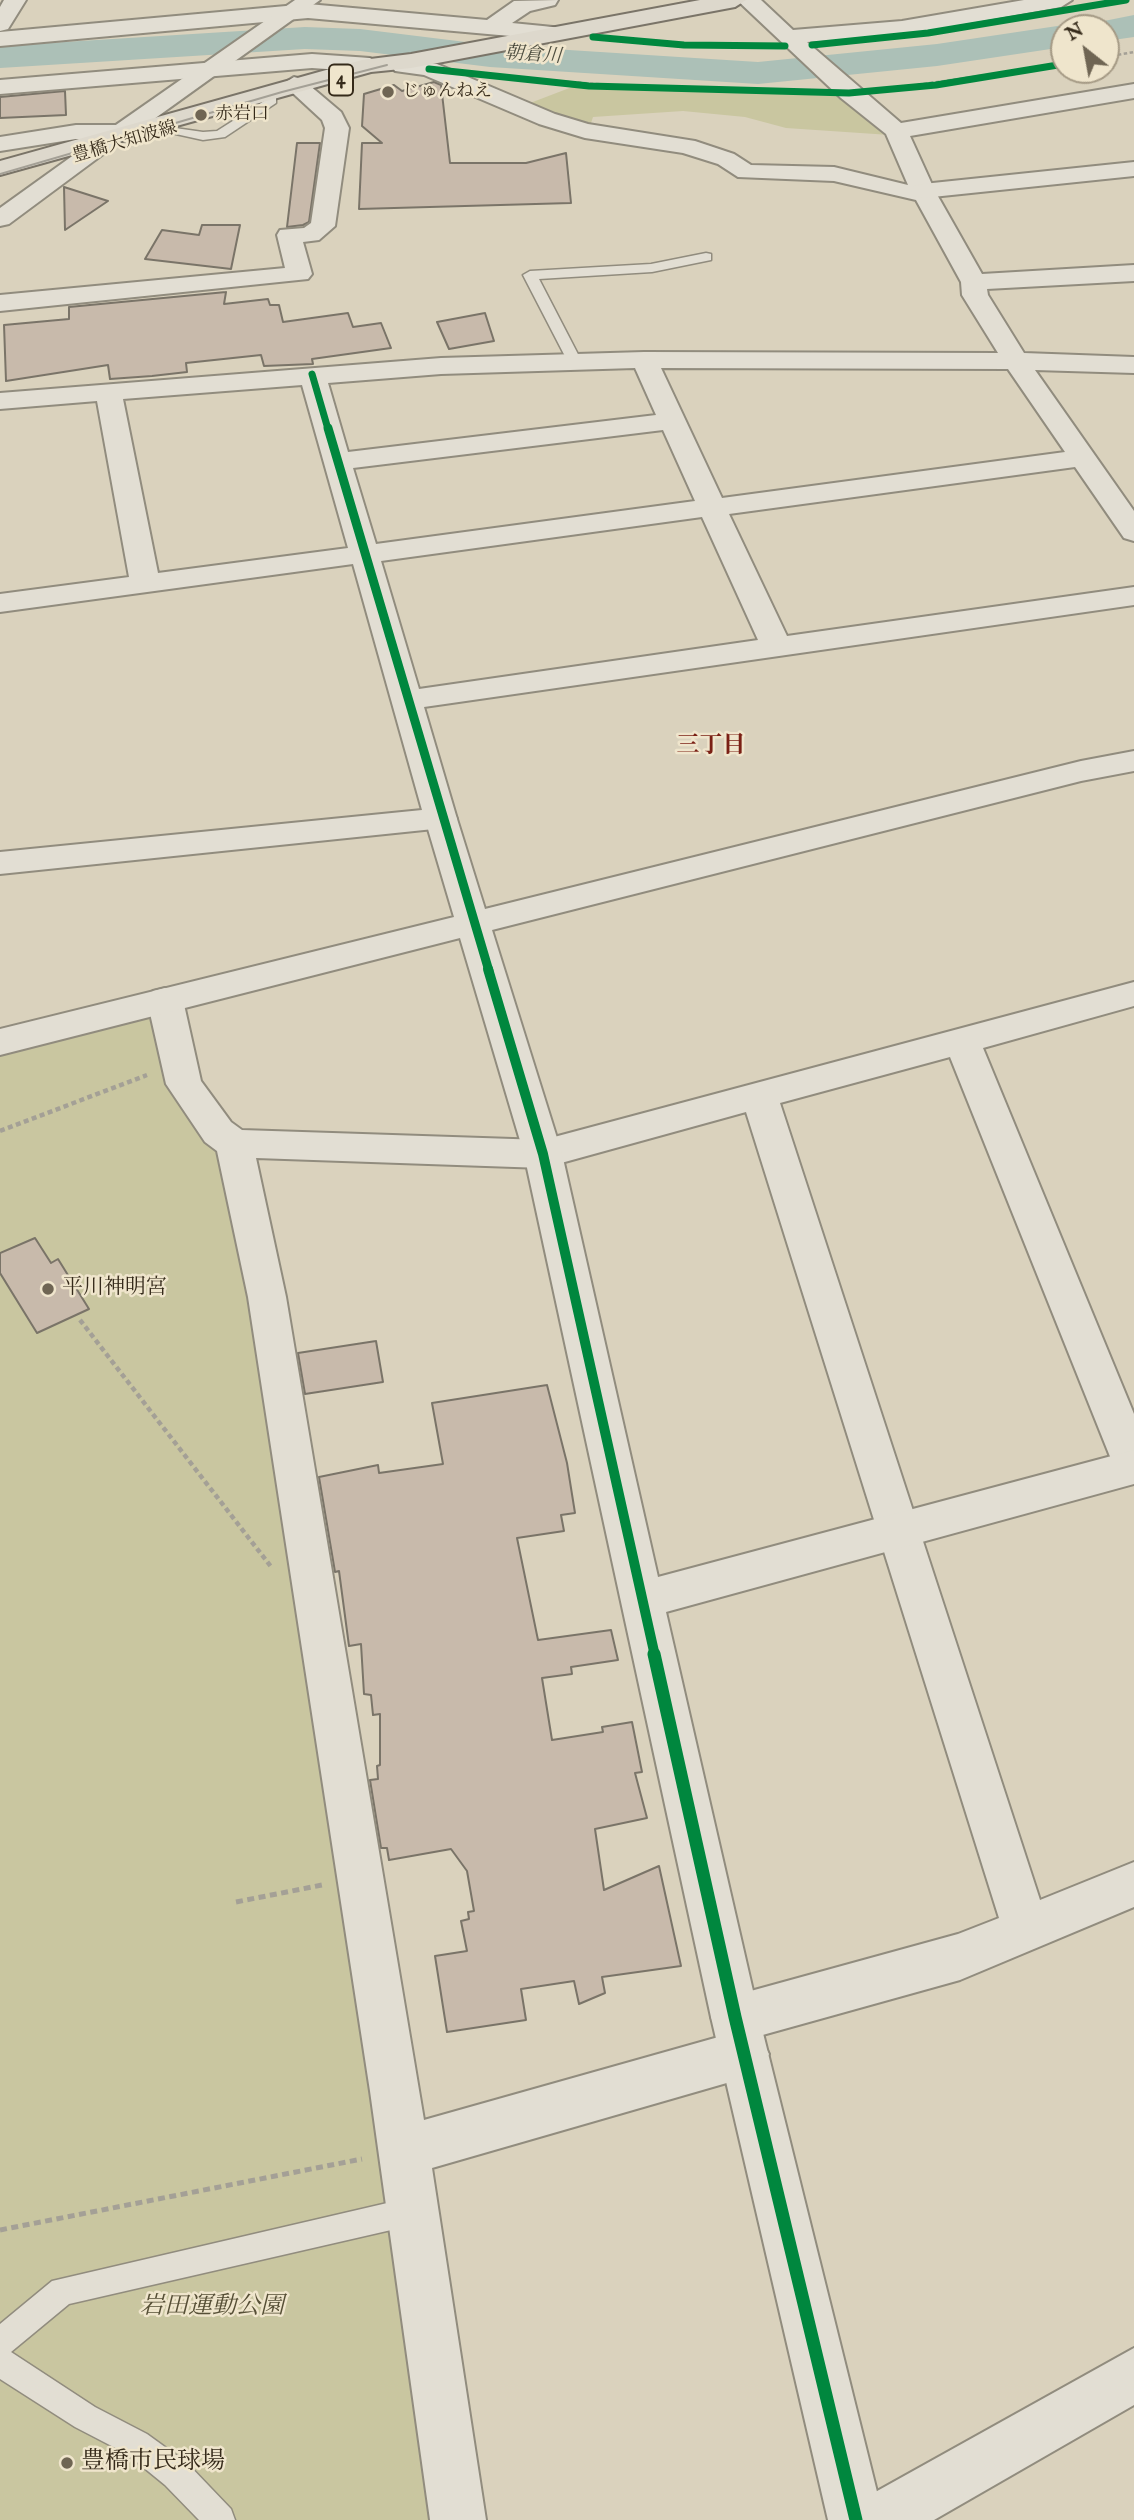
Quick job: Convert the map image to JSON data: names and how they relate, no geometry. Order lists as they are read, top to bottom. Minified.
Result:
{"streets":{"main road":["4","豊橋大知波線"]},"districts":["三丁目"],"water":["朝倉川"],"parks":["岩田運動公園"],"places":["じゅんねえ","赤岩口","平川神明宮","豊橋市民球場"],"north":"top left"}
